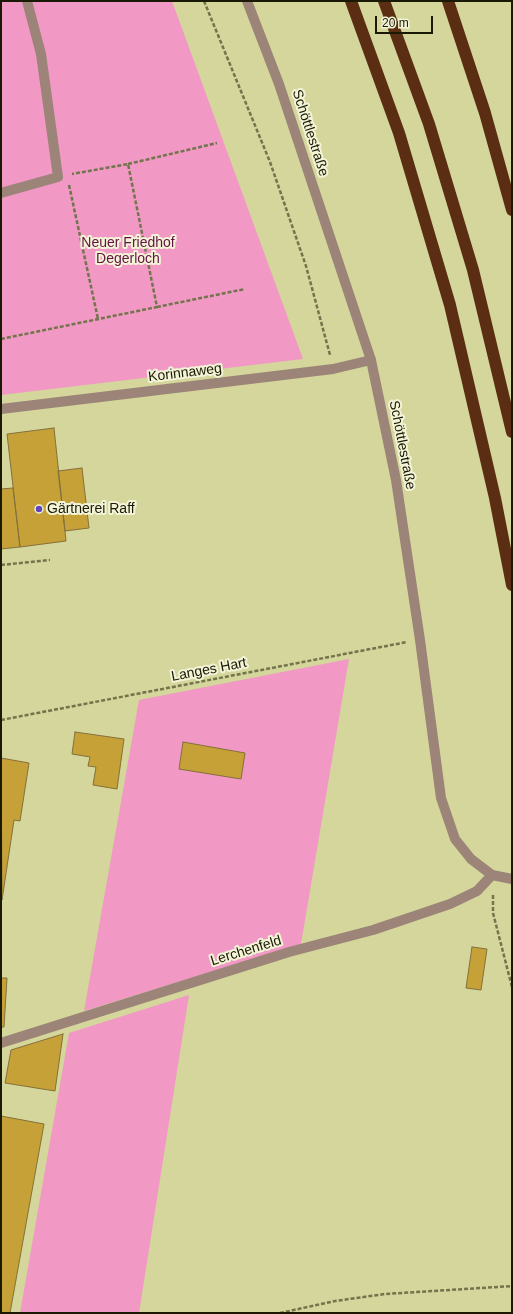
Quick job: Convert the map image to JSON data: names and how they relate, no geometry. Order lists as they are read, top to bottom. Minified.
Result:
{"streets":{"street":["Schöttlestraße","Korinnaweg","Lerchenfeld"],"path":["Langes Hart"]},"crossings":[["Schöttlestraße","Korinnaweg"],["Schöttlestraße","Langes Hart"],["Schöttlestraße","Lerchenfeld"]],"parks":["Neuer Friedhof Degerloch"],"places":["Gärtnerei Raff"],"scale_bar":"20 m"}
